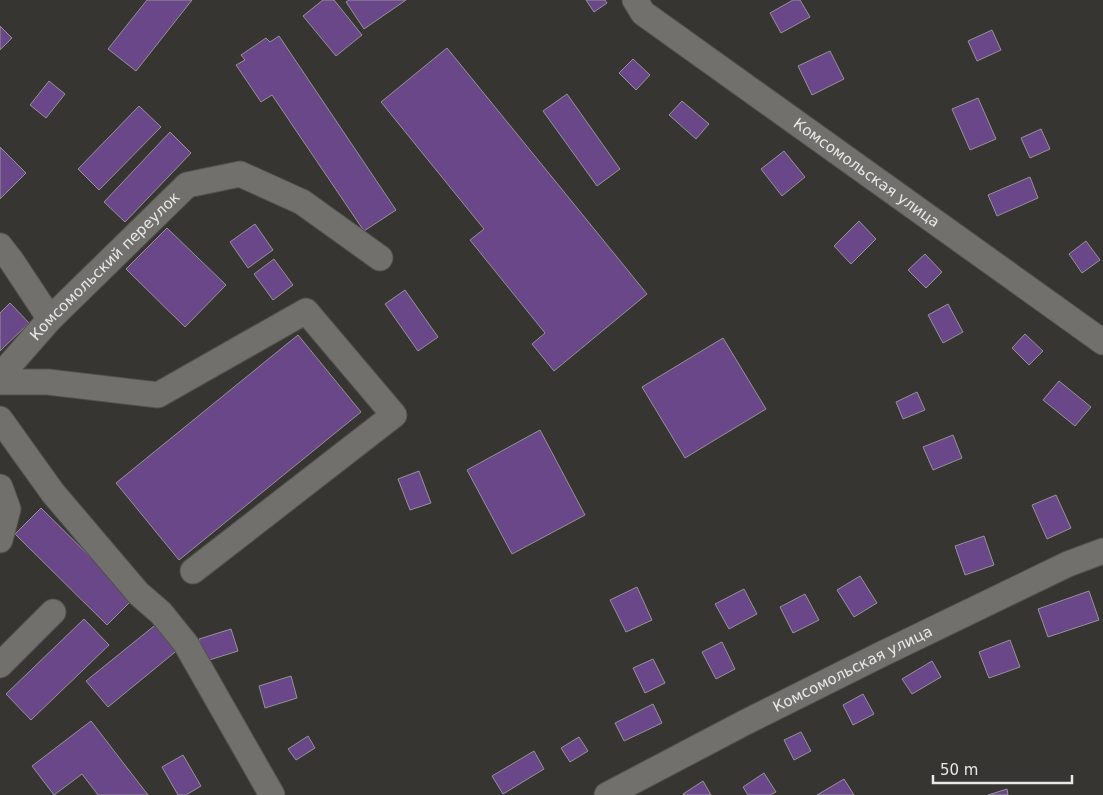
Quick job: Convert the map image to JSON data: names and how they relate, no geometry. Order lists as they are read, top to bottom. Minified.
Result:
{"streets":{"street":["Комсомольская улица","Комсомольский переулок"]},"scale_bar":"50 m"}
